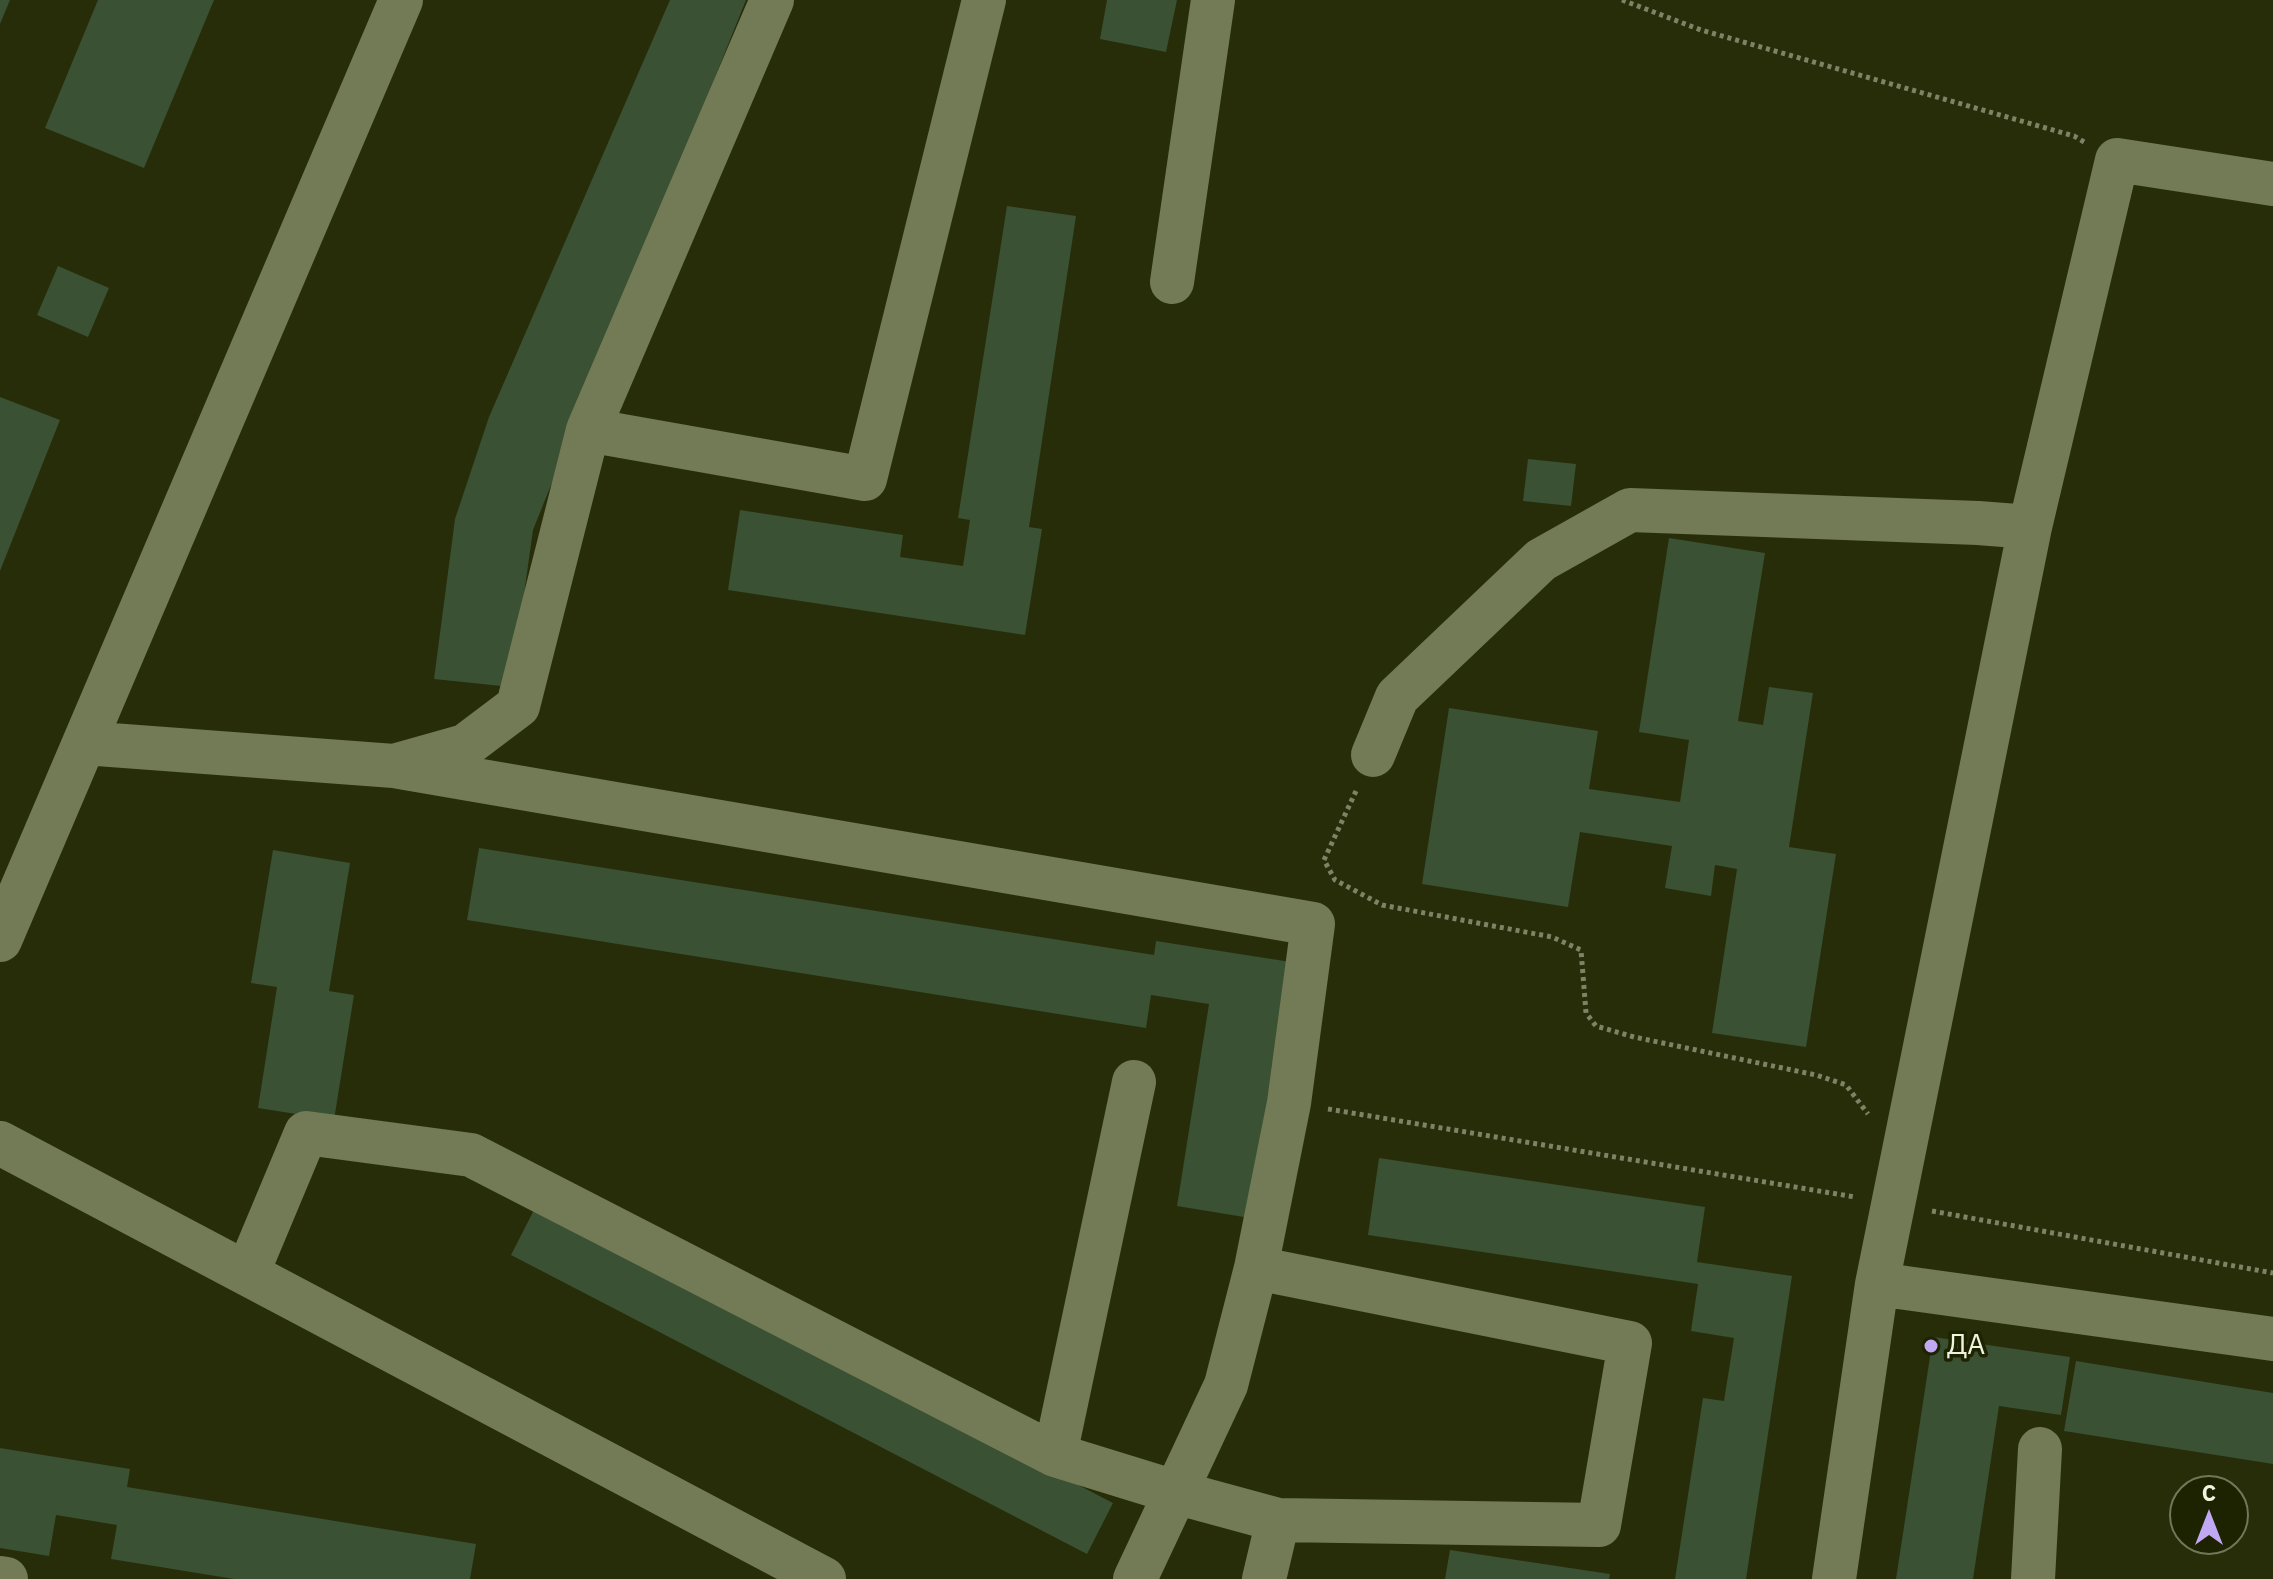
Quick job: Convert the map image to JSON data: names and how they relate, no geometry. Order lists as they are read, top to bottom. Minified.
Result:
{"places":["ДА"],"north":"top"}
